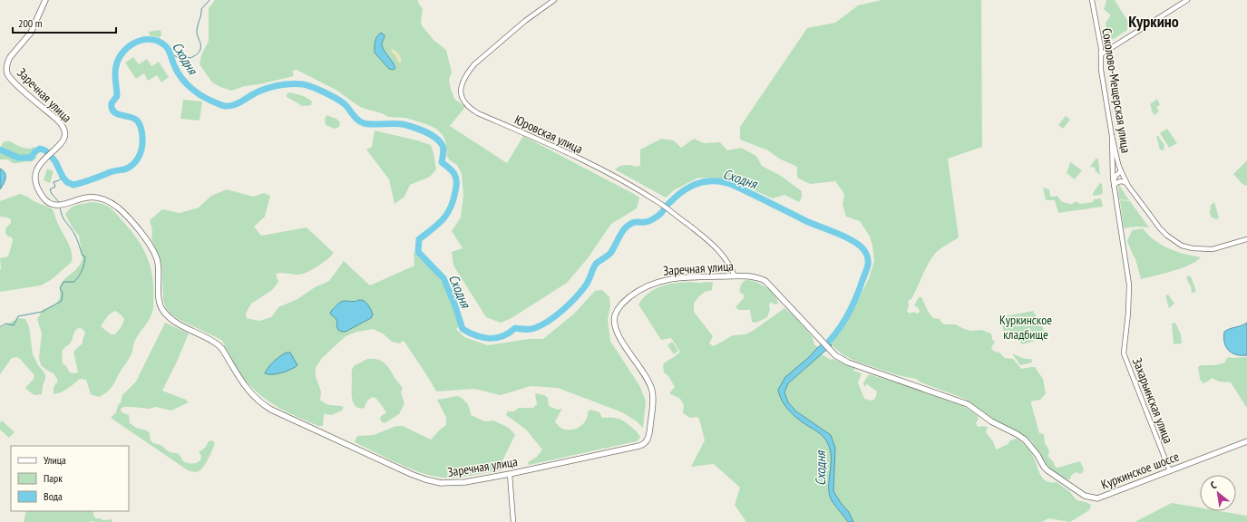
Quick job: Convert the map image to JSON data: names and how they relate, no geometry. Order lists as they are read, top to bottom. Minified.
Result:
{"streets":{"main road":["Заречная улица","Куркинское шоссе"],"street":["Соколово-Мещерская улица","Юровская улица","Захарьинская улица"]},"crossings":[["Соколово-Мещерская улица","Захарьинская улица"],["Заречная улица","Юровская улица"],["Заречная улица","Куркинское шоссе"],["Захарьинская улица","Куркинское шоссе"]],"districts":["Куркино"],"water":["Сходня"],"parks":["Куркинское кладбище"],"legend":["Улица","Парк","Вода"],"scale_bar":"200 m","north":"top left"}
